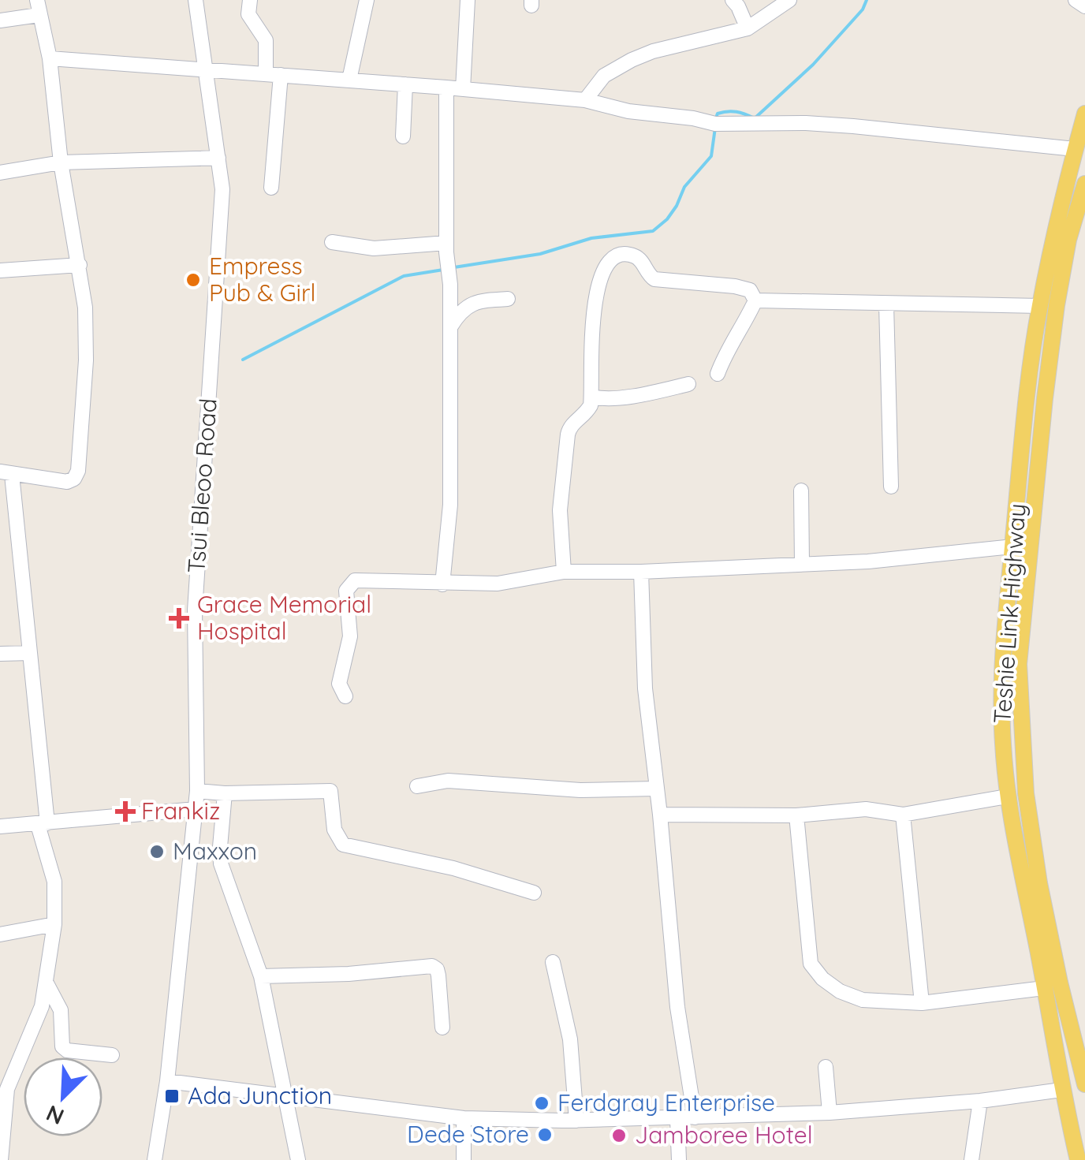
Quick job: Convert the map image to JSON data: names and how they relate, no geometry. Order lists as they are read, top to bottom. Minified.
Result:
{"streets":{"main road":["Teshie Link Highway"],"street":["Tsui Bleoo Road"]},"places":{"other":["Empress Pub & Girl","Maxxon","Ferdgray Enterprise","Dede Store","Jamboree Hotel"],"health":["Grace Memorial Hospital","Frankiz"],"transit":["Ada Junction"]},"north":"bottom left"}
